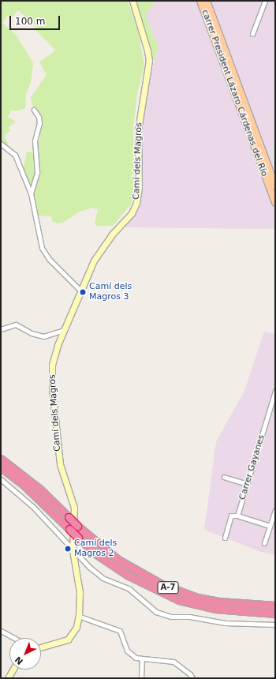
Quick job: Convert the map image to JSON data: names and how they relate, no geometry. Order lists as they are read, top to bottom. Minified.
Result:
{"streets":{"highway":["A-7"],"main road":["carrer President Lázaro Cárdenas del Río"],"street":["Camí dels Magros","Carrer Gayanes"]},"places":["Camí dels Magros 3","Camí dels Magros 2"],"scale_bar":"100 m","north":"bottom left"}
